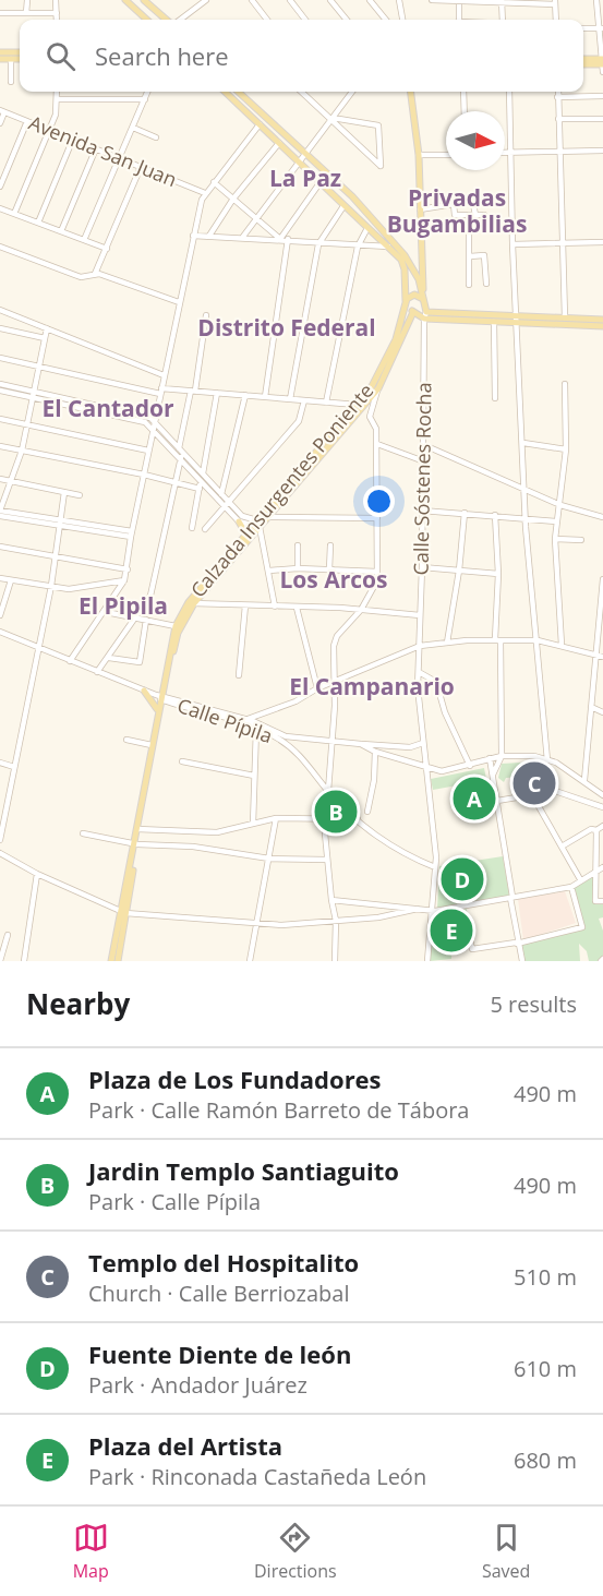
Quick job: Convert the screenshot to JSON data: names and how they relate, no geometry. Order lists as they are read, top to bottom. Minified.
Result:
{"streets":{"main road":["Calzada Insurgentes Poniente"],"street":["Avenida San Juan","Calle Sóstenes Rocha","Calle Pípila"]},"crossings":[["Calle Sóstenes Rocha","Calle Pípila"],["Calzada Insurgentes Poniente","Calle Pípila"]],"districts":["La Paz","Privadas Bugambilias","Distrito Federal","El Cantador","Los Arcos","El Pipila","El Campanario"],"north":"right","page":{"search":"Search here","pins":["C","A","B","D","E"],"heading":["Nearby","5 results"],"list":[{"mark":"A","name":"Plaza de Los Fundadores","note":"Park · Calle Ramón Barreto de Tábora","value":"490 m"},{"mark":"B","name":"Jardin Templo Santiaguito","note":"Park · Calle Pípila","value":"490 m"},{"mark":"C","name":"Templo del Hospitalito","note":"Church · Calle Berriozabal","value":"510 m"},{"mark":"D","name":"Fuente Diente de león","note":"Park · Andador Juárez","value":"610 m"},{"mark":"E","name":"Plaza del Artista","note":"Park · Rinconada Castañeda León","value":"680 m"}],"nav":["Map","Directions","Saved"]}}
